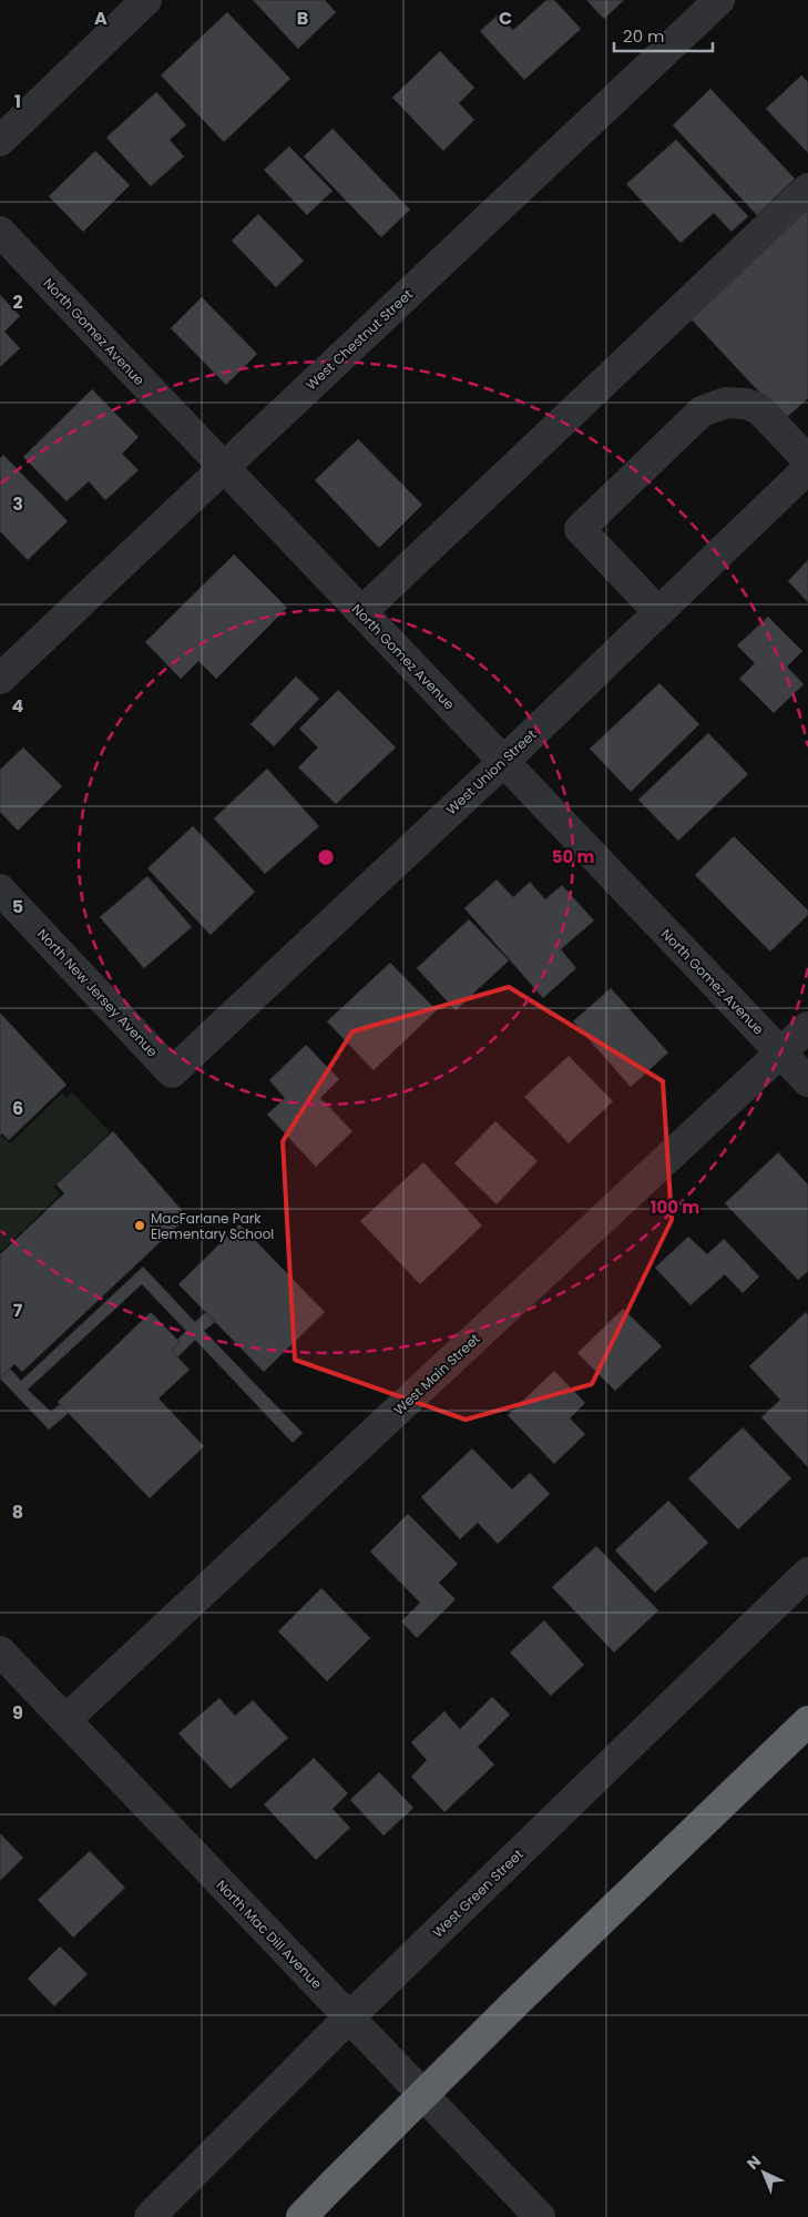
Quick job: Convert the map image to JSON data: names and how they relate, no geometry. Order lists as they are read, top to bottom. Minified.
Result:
{"streets":{"street":["North Gomez Avenue","West Chestnut Street","West Union Street","North New Jersey Avenue","West Main Street","West Green Street","North Mac Dill Avenue"]},"crossings":[["North Gomez Avenue","West Chestnut Street"],["North Gomez Avenue","West Union Street"],["North Gomez Avenue","West Main Street"],["West Union Street","North New Jersey Avenue"],["West Main Street","North Mac Dill Avenue"],["West Green Street","North Mac Dill Avenue"]],"places":["MacFarlane Park Elementary School"],"scale_bar":"20 m","north":"top left","grid":{"columns":["A","B","C"],"rows":["1","2","3","4","5","6","7","8","9"]},"rings":["50 m","100 m"]}
